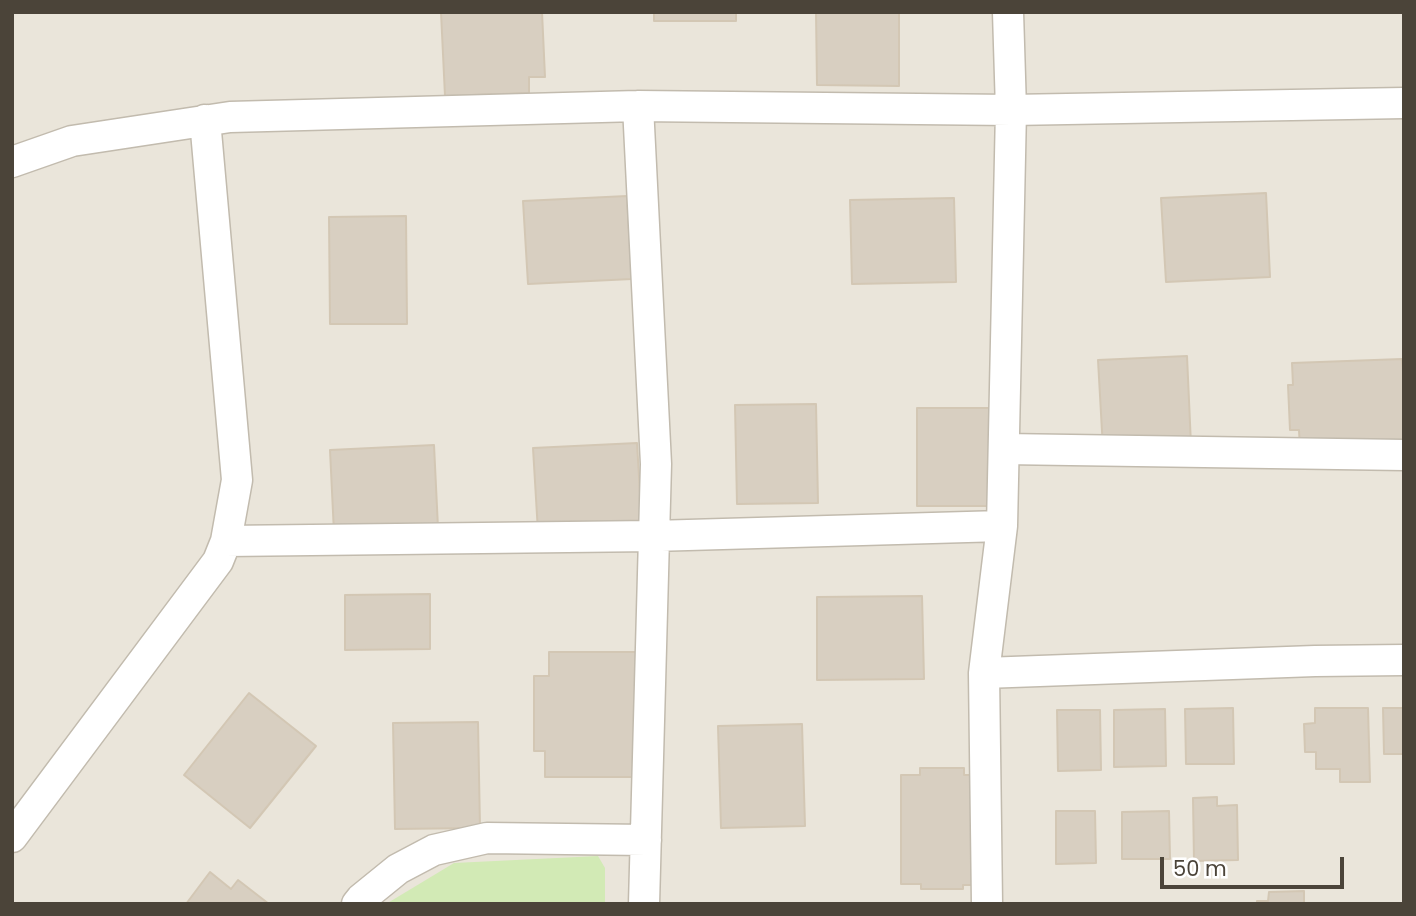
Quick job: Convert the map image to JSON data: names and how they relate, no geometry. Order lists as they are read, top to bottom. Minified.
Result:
{"scale_bar":"50 m"}
